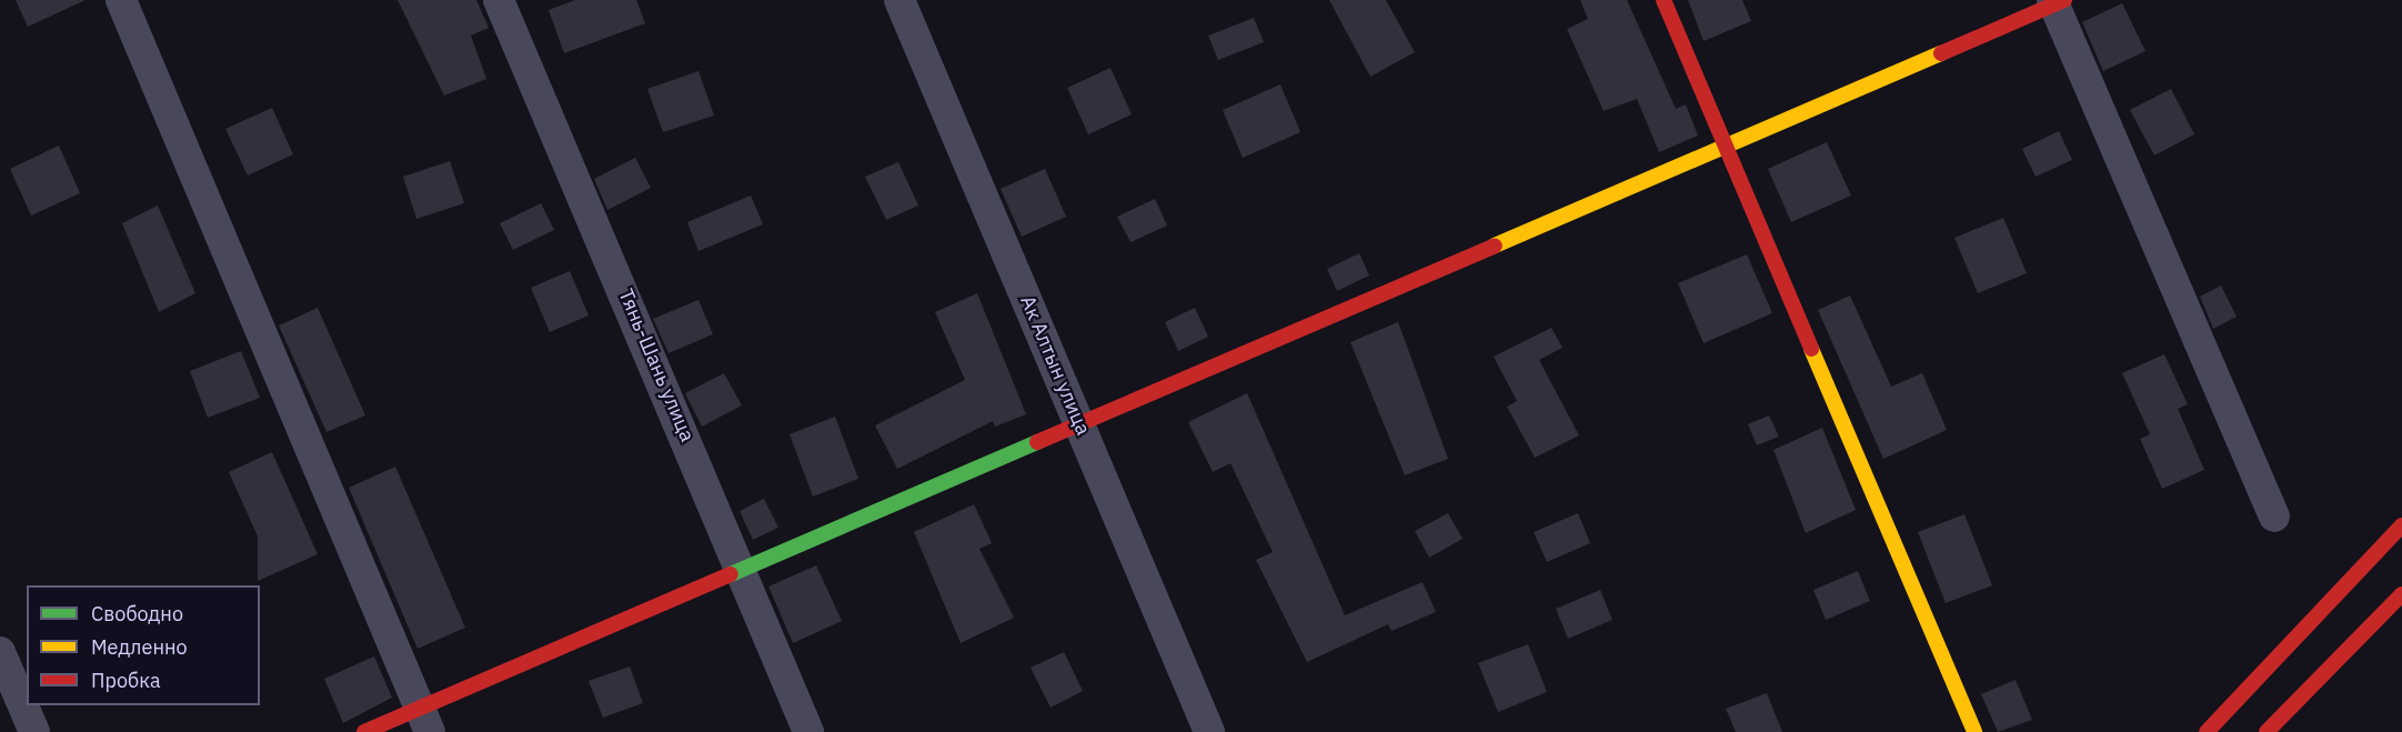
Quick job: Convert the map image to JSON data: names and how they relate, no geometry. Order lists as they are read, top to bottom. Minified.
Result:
{"streets":{"street":["Тянь-Шань улица","Ак Алтын улица"]},"legend":["Свободно","Медленно","Пробка"]}
